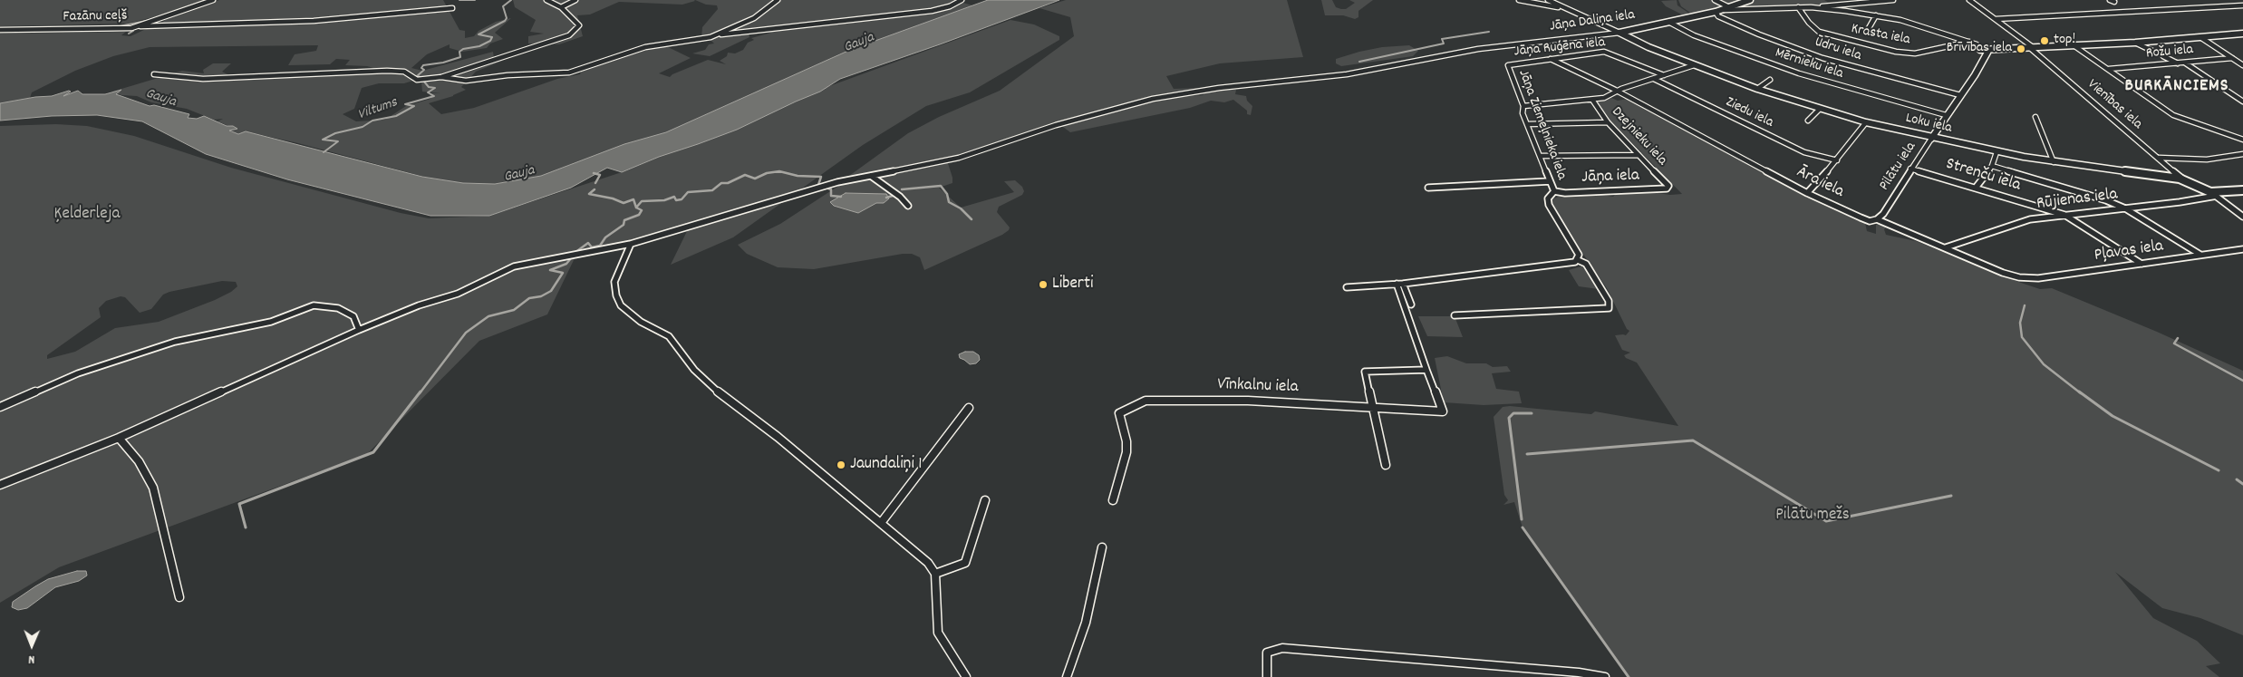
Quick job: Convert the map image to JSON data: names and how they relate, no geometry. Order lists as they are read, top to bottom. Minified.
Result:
{"streets":{"street":["Fazānu ceļš","Jāņa Daliņa iela","Krasta iela","Jāņa Ruģēna iela","Ūdru iela","Rožu iela","Mērnieku iela","Vienības iela","Ziedu iela","Loku iela","Jāņa Ziemeļnieka iela","Dzejnieku iela","Pilātu iela","Strenču iela","Jāņa iela","Āra iela","Rūjienas iela","Pļavas iela","Vīnkalnu iela"]},"crossings":[["Jāņa Daliņa iela","Ūdru iela"],["Jāņa Daliņa iela","Mērnieku iela"],["Jāņa Daliņa iela","Loku iela"],["Jāņa Ruģēna iela","Jāņa Ziemeļnieka iela"],["Jāņa Ruģēna iela","Āra iela"],["Ūdru iela","Pilātu iela"],["Mērnieku iela","Pilātu iela"],["Vienības iela","Loku iela"],["Loku iela","Pilātu iela"],["Loku iela","Rūjienas iela"],["Jāņa Ziemeļnieka iela","Jāņa iela"],["Dzejnieku iela","Jāņa iela"],["Pilātu iela","Strenču iela"],["Pilātu iela","Āra iela"],["Strenču iela","Rūjienas iela"],["Strenču iela","Pļavas iela"],["Āra iela","Rūjienas iela"],["Āra iela","Pļavas iela"]],"districts":["BURKĀNCIEMS"],"water":["Gauja","Viltums"],"parks":["Ķelderleja","Pilātu mežs"],"places":["top!","Brīvības iela","Liberti","Jaundaliņi 1"],"north":"bottom"}
